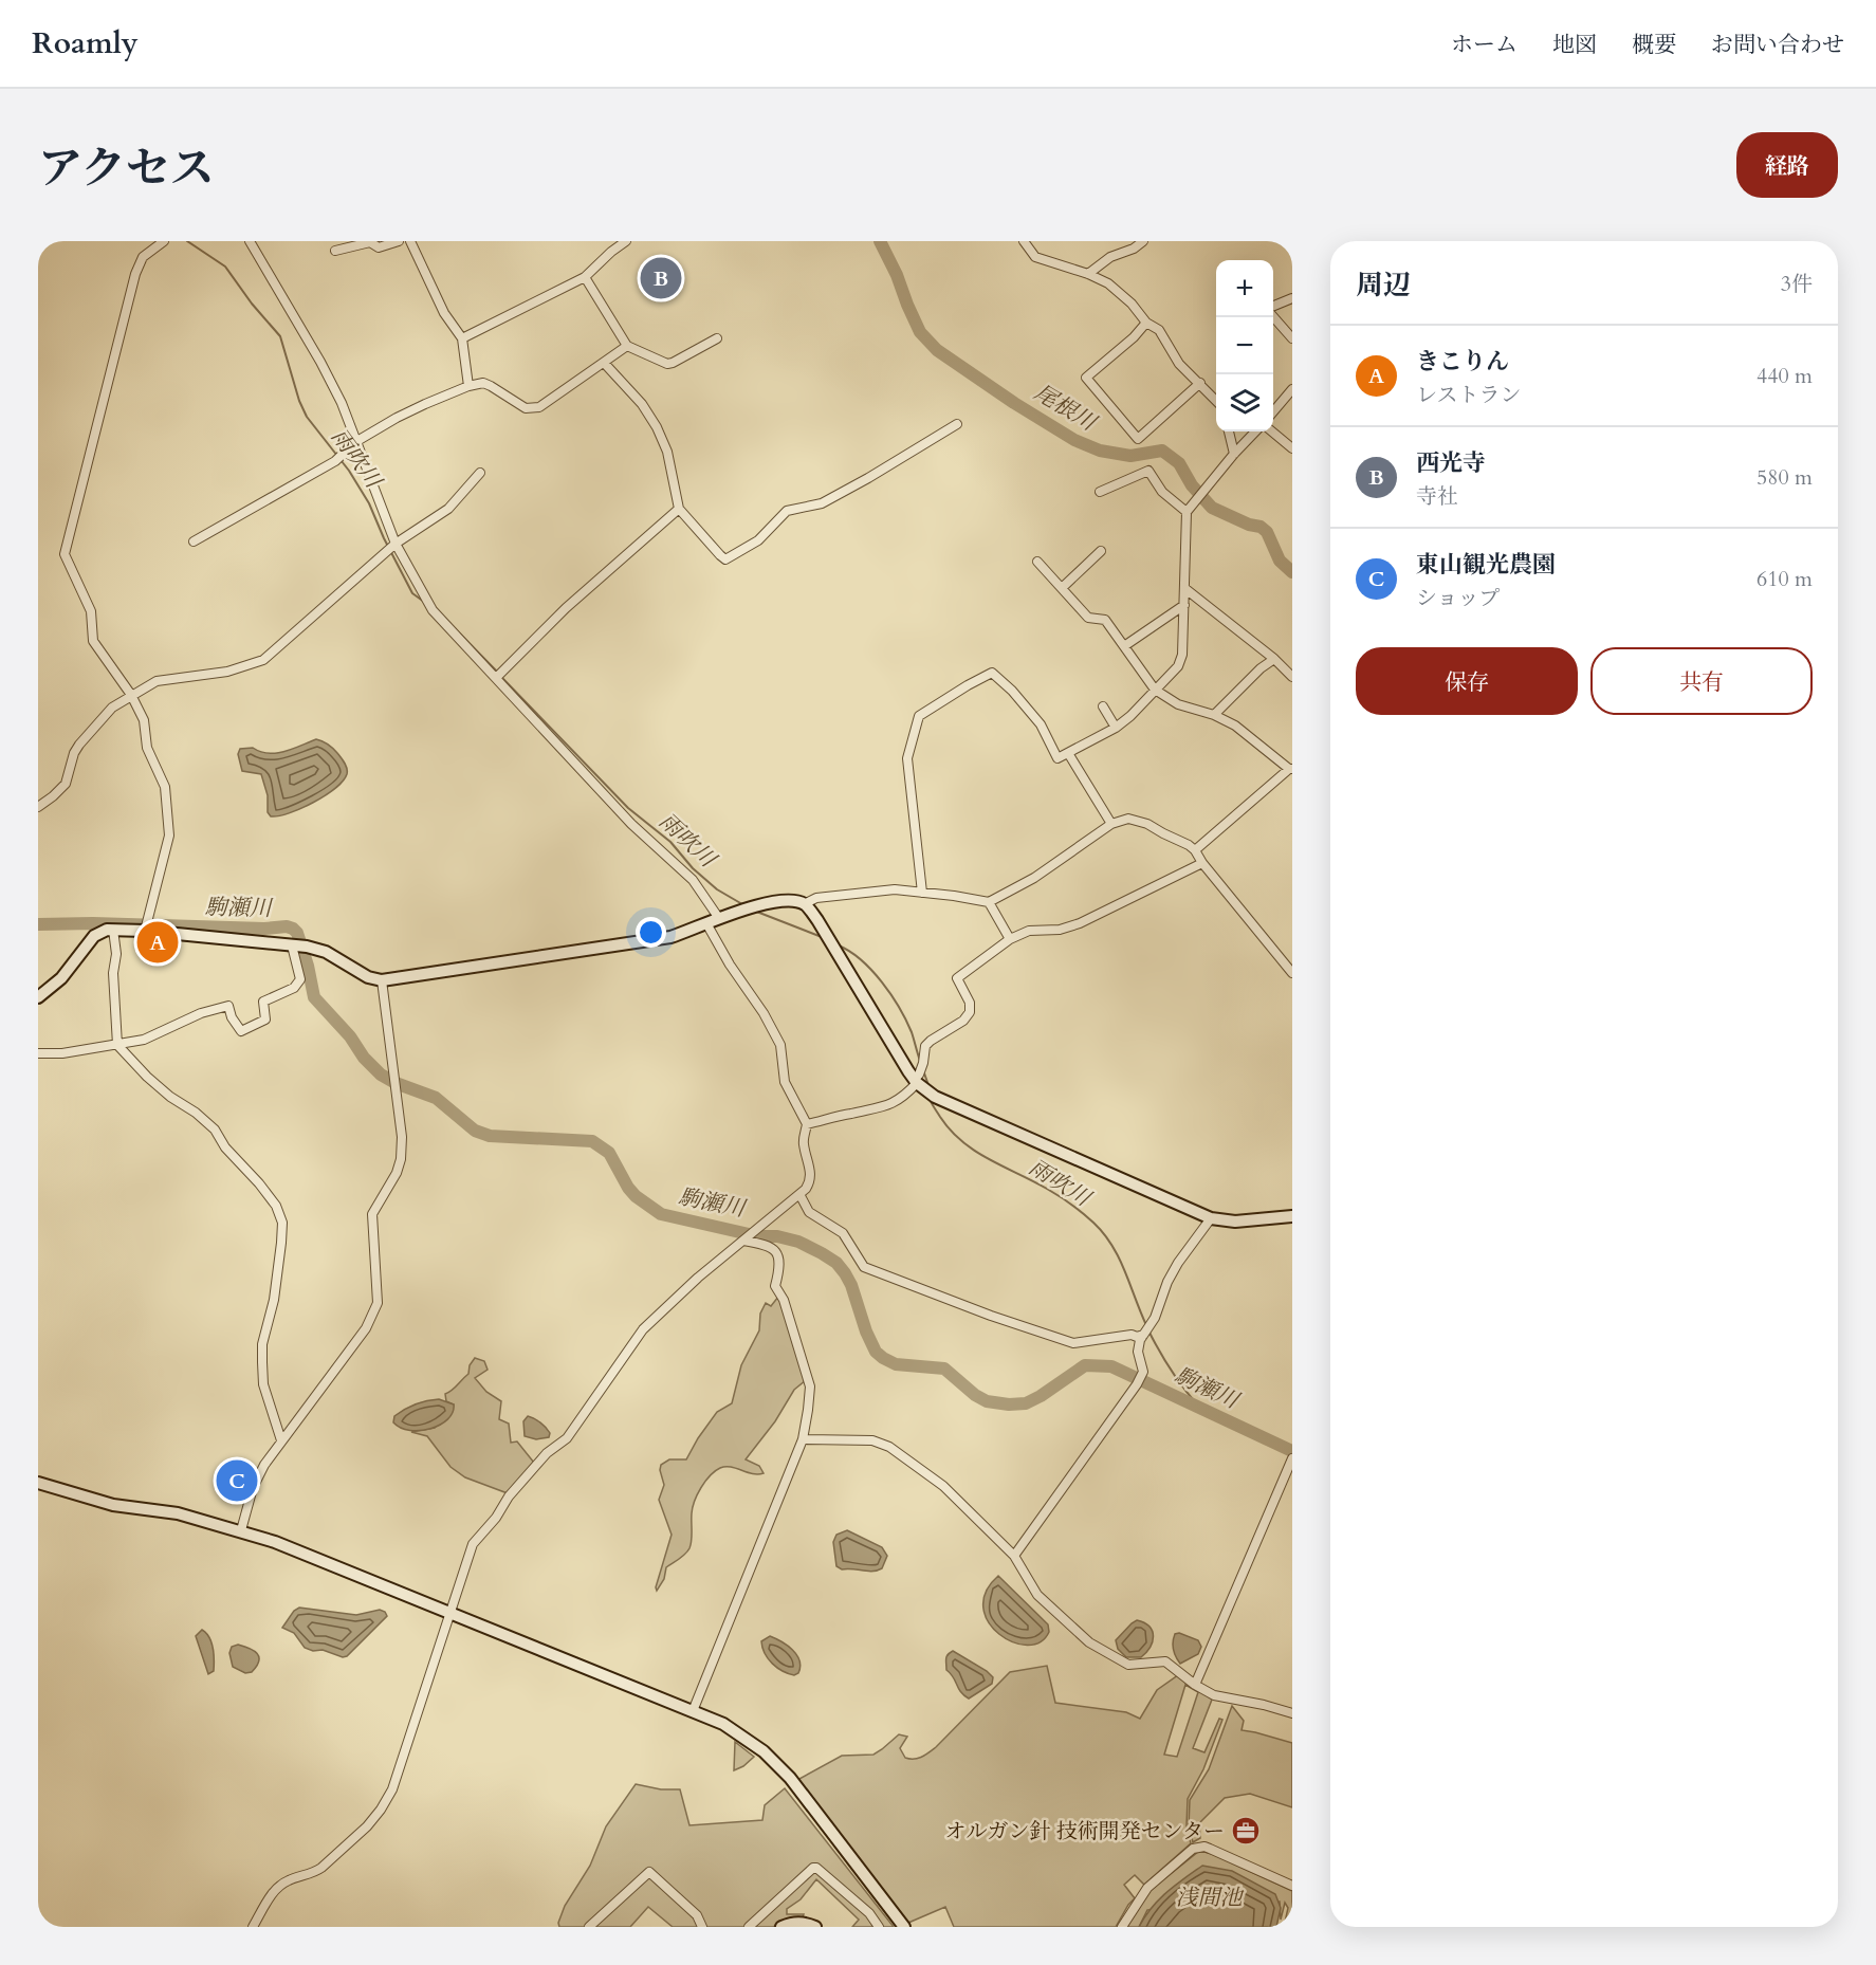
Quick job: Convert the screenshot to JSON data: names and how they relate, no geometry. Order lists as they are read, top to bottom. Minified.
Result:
{"water":["尾根川","雨吹川","駒瀬川","浅間池"],"places":{"office":["オルガン針 技術開発センター"]},"page":{"header":"Roamly","nav":["ホーム","地図","概要","お問い合わせ"],"title":"アクセス","buttons":["経路",["保存","共有"]],"heading":["周辺","3件"],"pins":["B","A","C"],"map_buttons":["+","−"],"list":[{"mark":"A","name":"きこりん","note":"レストラン","value":"440 m"},{"mark":"B","name":"西光寺","note":"寺社","value":"580 m"},{"mark":"C","name":"東山観光農園","note":"ショップ","value":"610 m"}]}}
